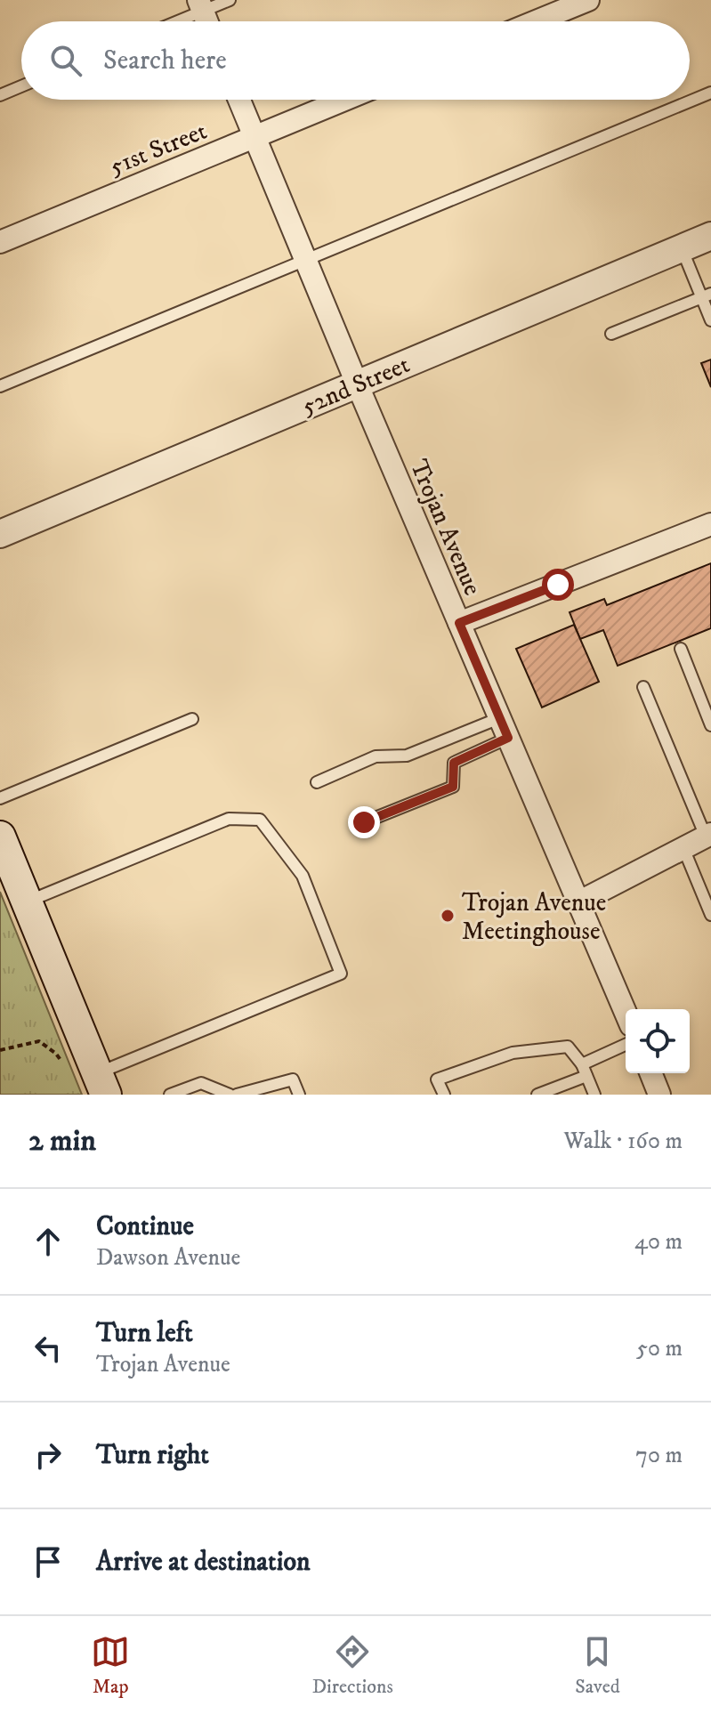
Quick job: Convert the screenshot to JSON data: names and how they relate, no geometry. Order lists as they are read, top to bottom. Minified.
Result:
{"streets":{"street":["51st Street","52nd Street","Trojan Avenue"]},"crossings":[["51st Street","Trojan Avenue"],["52nd Street","Trojan Avenue"]],"places":["Trojan Avenue Meetinghouse"],"page":{"search":"Search here","heading":["2 min","Walk · 160 m"],"list":[["Continue","Dawson Avenue","40 m"],["Turn left","Trojan Avenue","50 m"],["Turn right","70 m"],"Arrive at destination"],"nav":["Map","Directions","Saved"]}}
